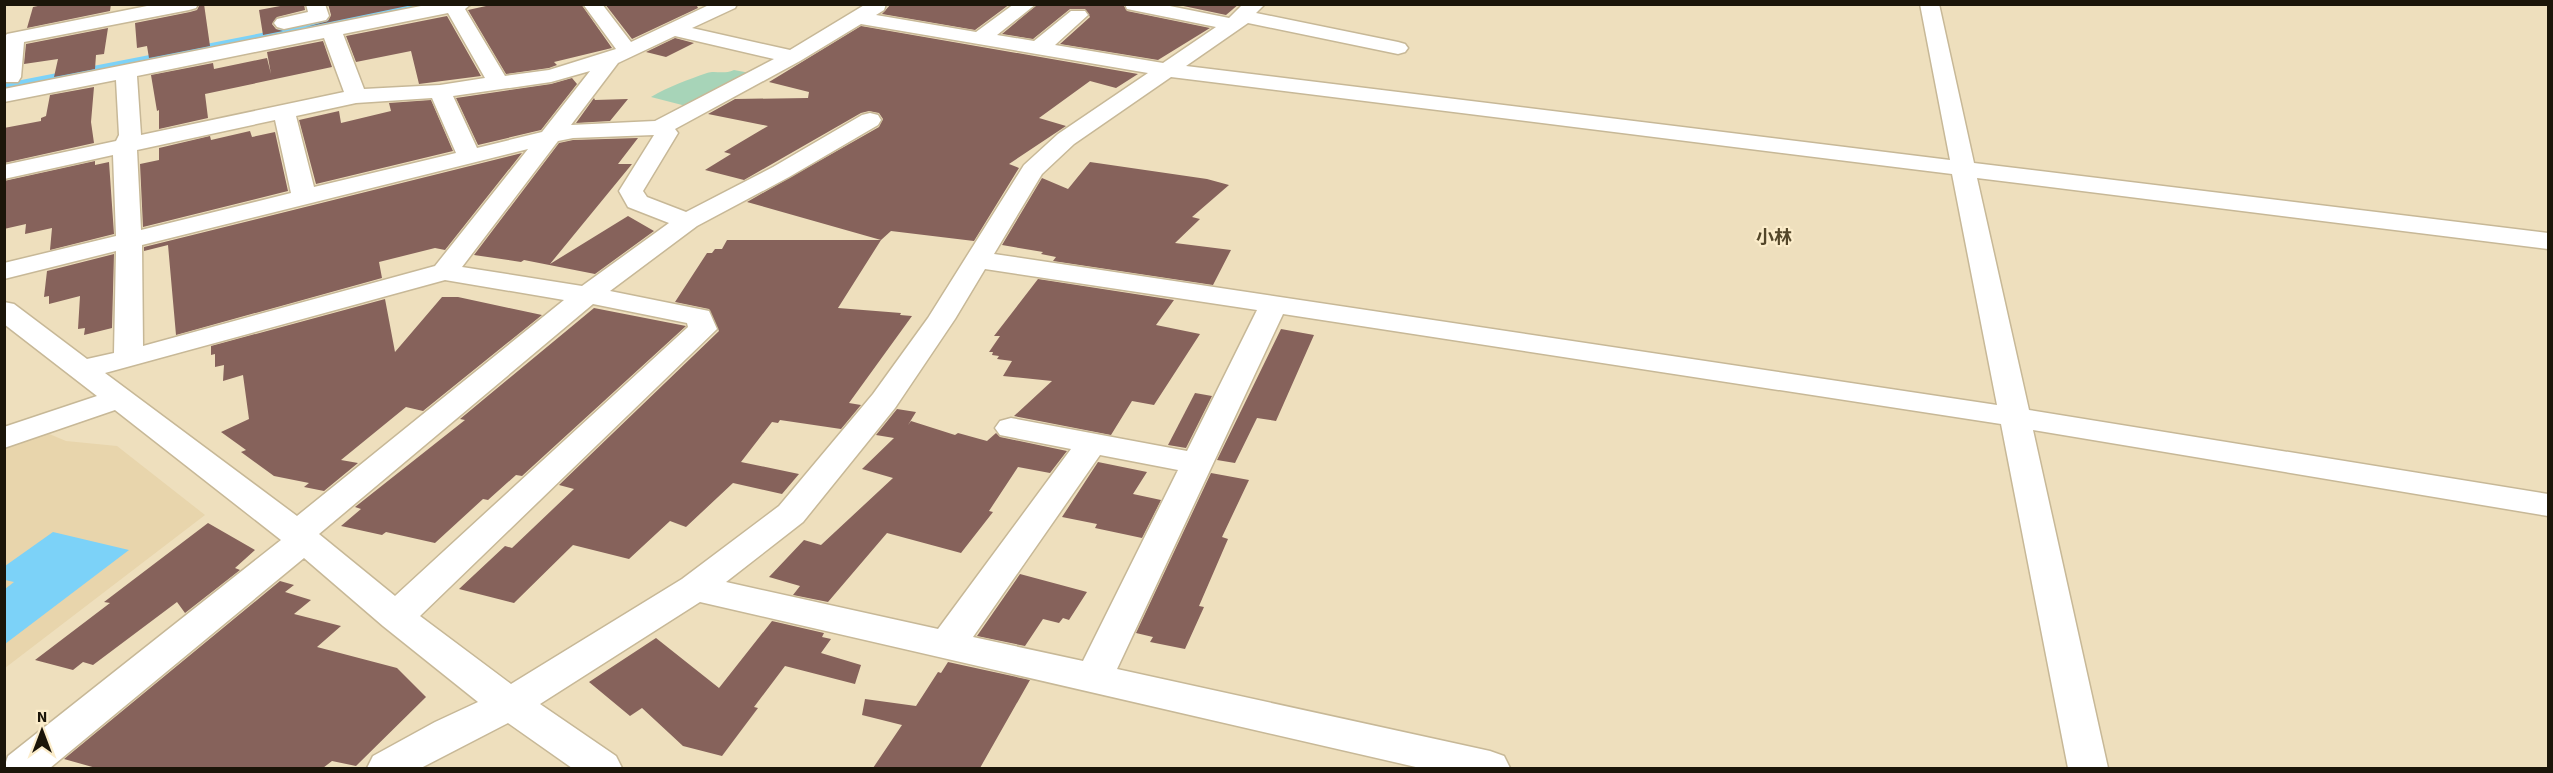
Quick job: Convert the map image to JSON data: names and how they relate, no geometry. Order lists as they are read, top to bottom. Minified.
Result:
{"districts":["小林"],"north":"top"}
